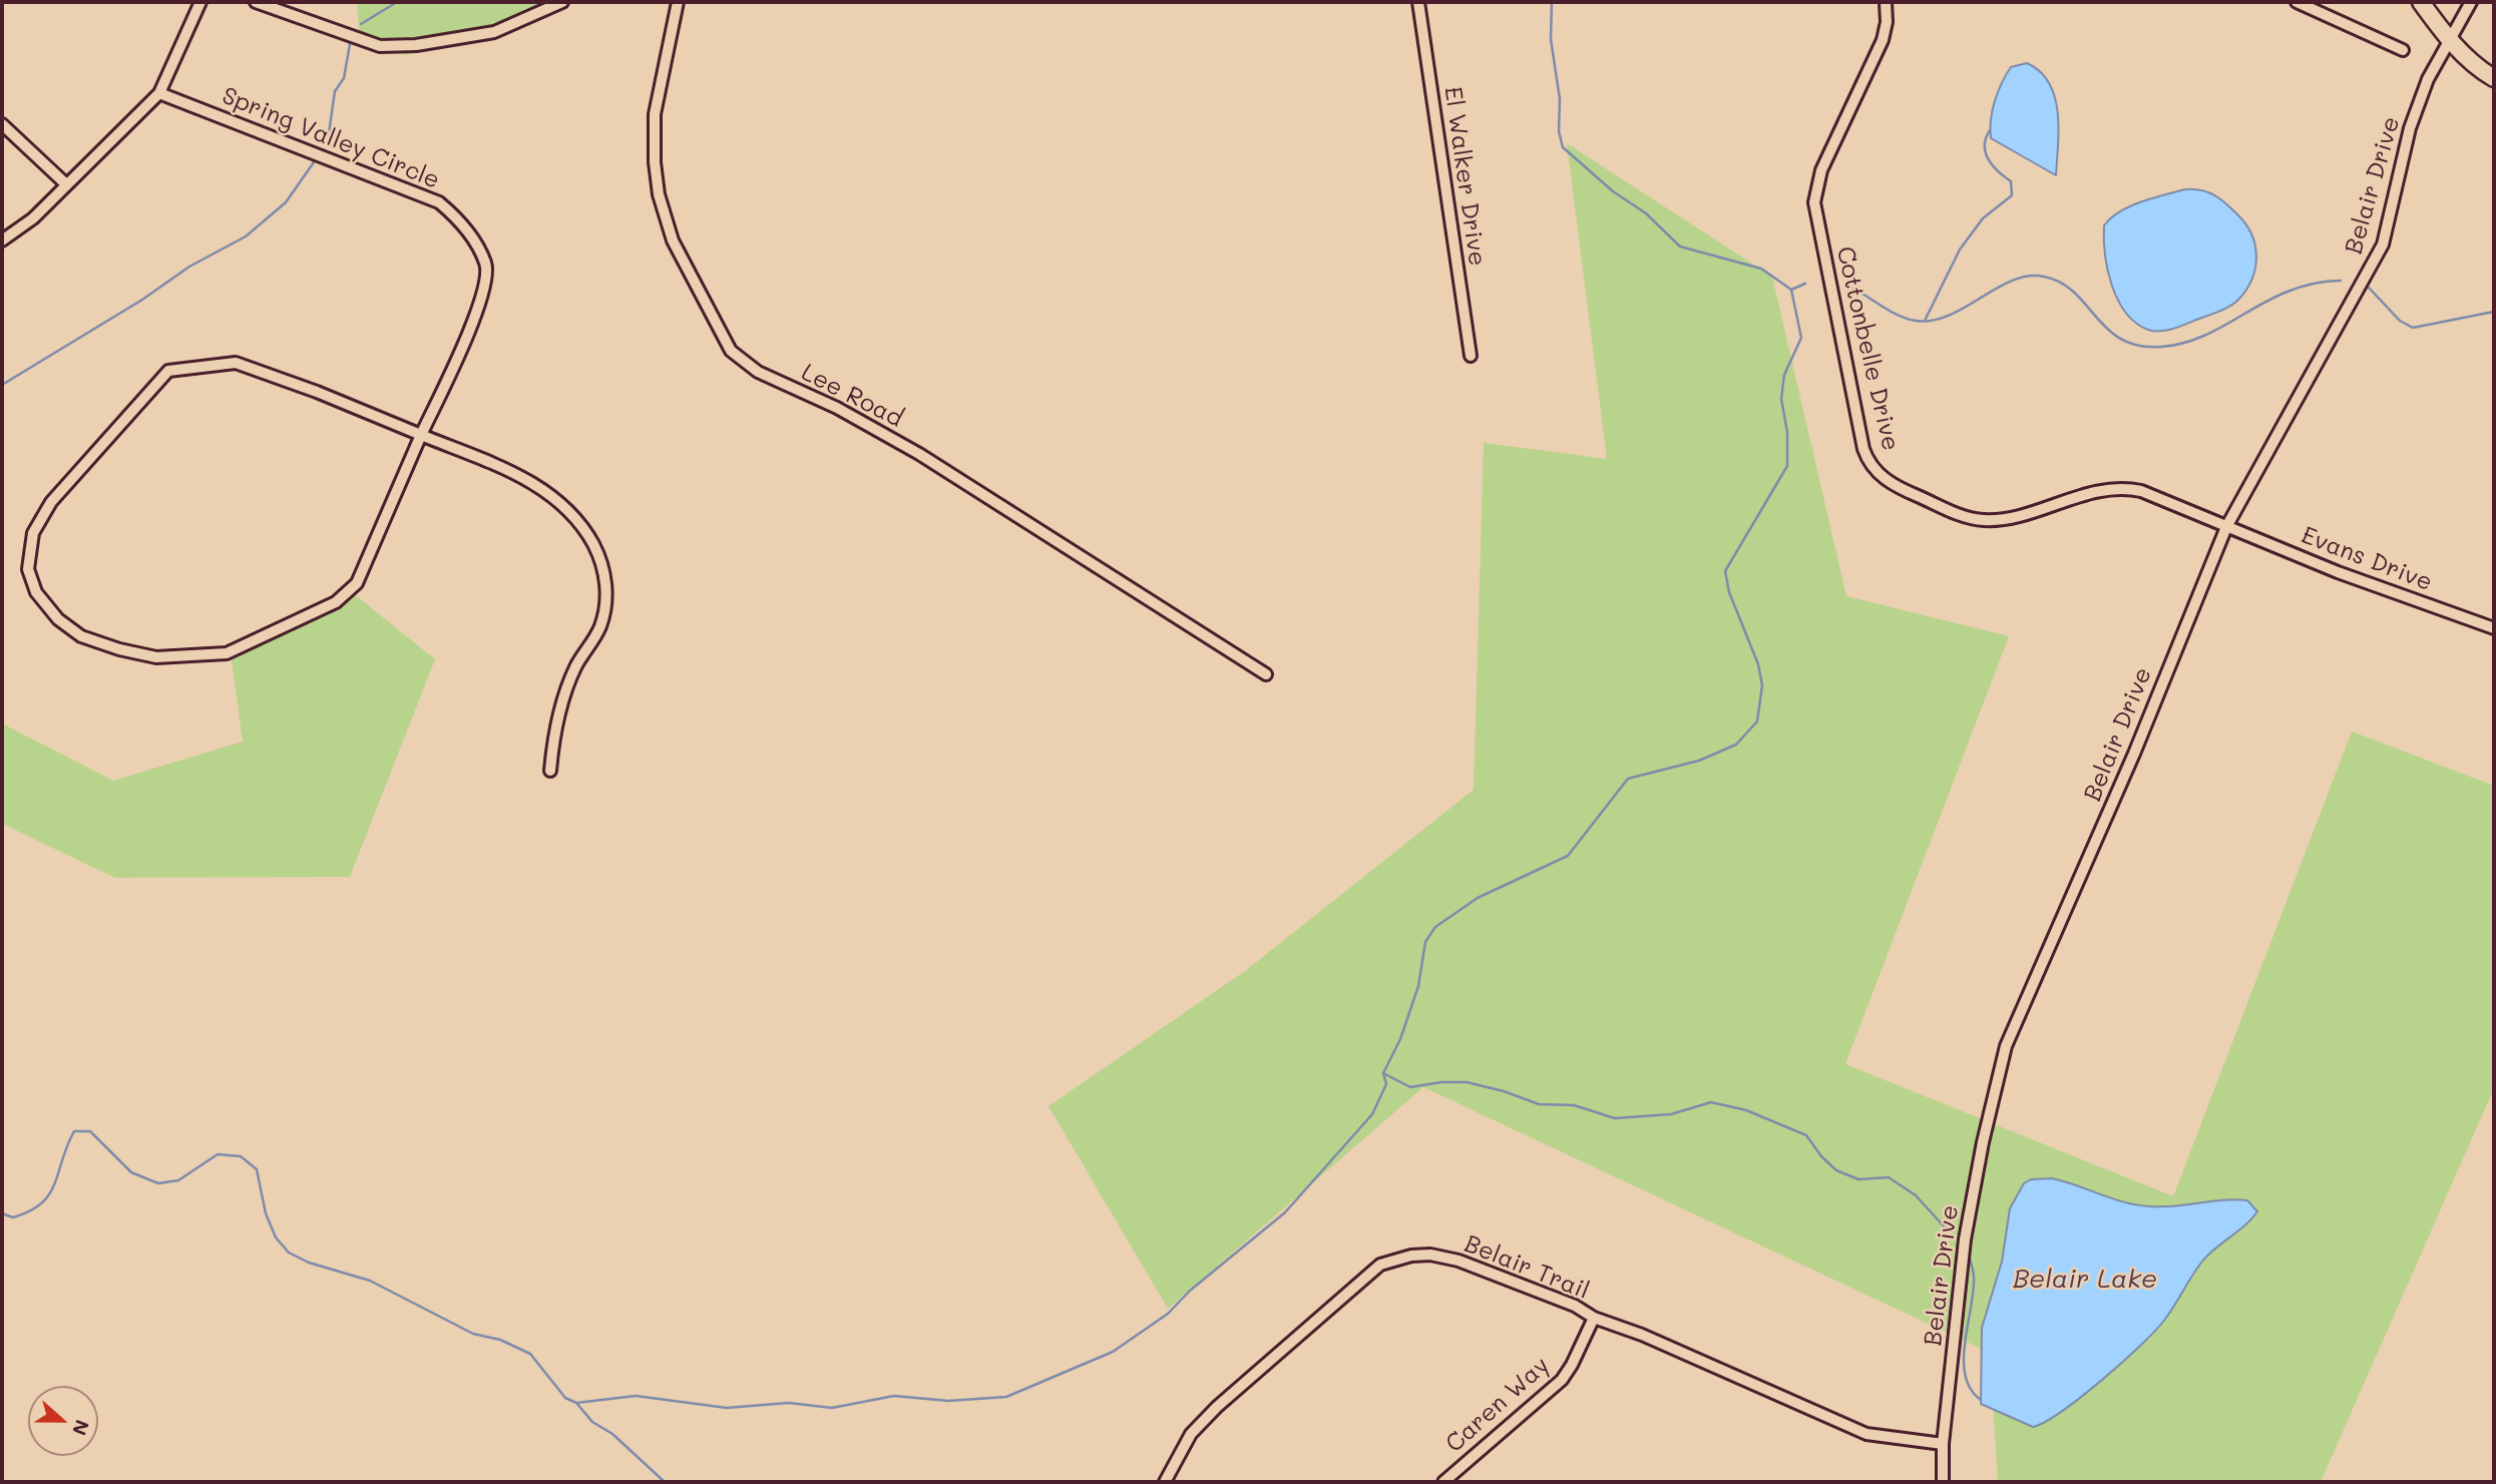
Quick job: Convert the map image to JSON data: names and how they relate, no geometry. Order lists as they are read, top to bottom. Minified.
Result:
{"streets":{"street":["Spring Valley Circle","El Walker Drive","Belair Drive","Cottonbelle Drive","Lee Road","Evans Drive","Belair Trail","Caren Way"]},"crossings":[["Belair Drive","Cottonbelle Drive"],["Belair Drive","Evans Drive"],["Belair Drive","Belair Trail"],["Cottonbelle Drive","Evans Drive"],["Belair Trail","Caren Way"]],"water":["Belair Lake"],"north":"right"}
